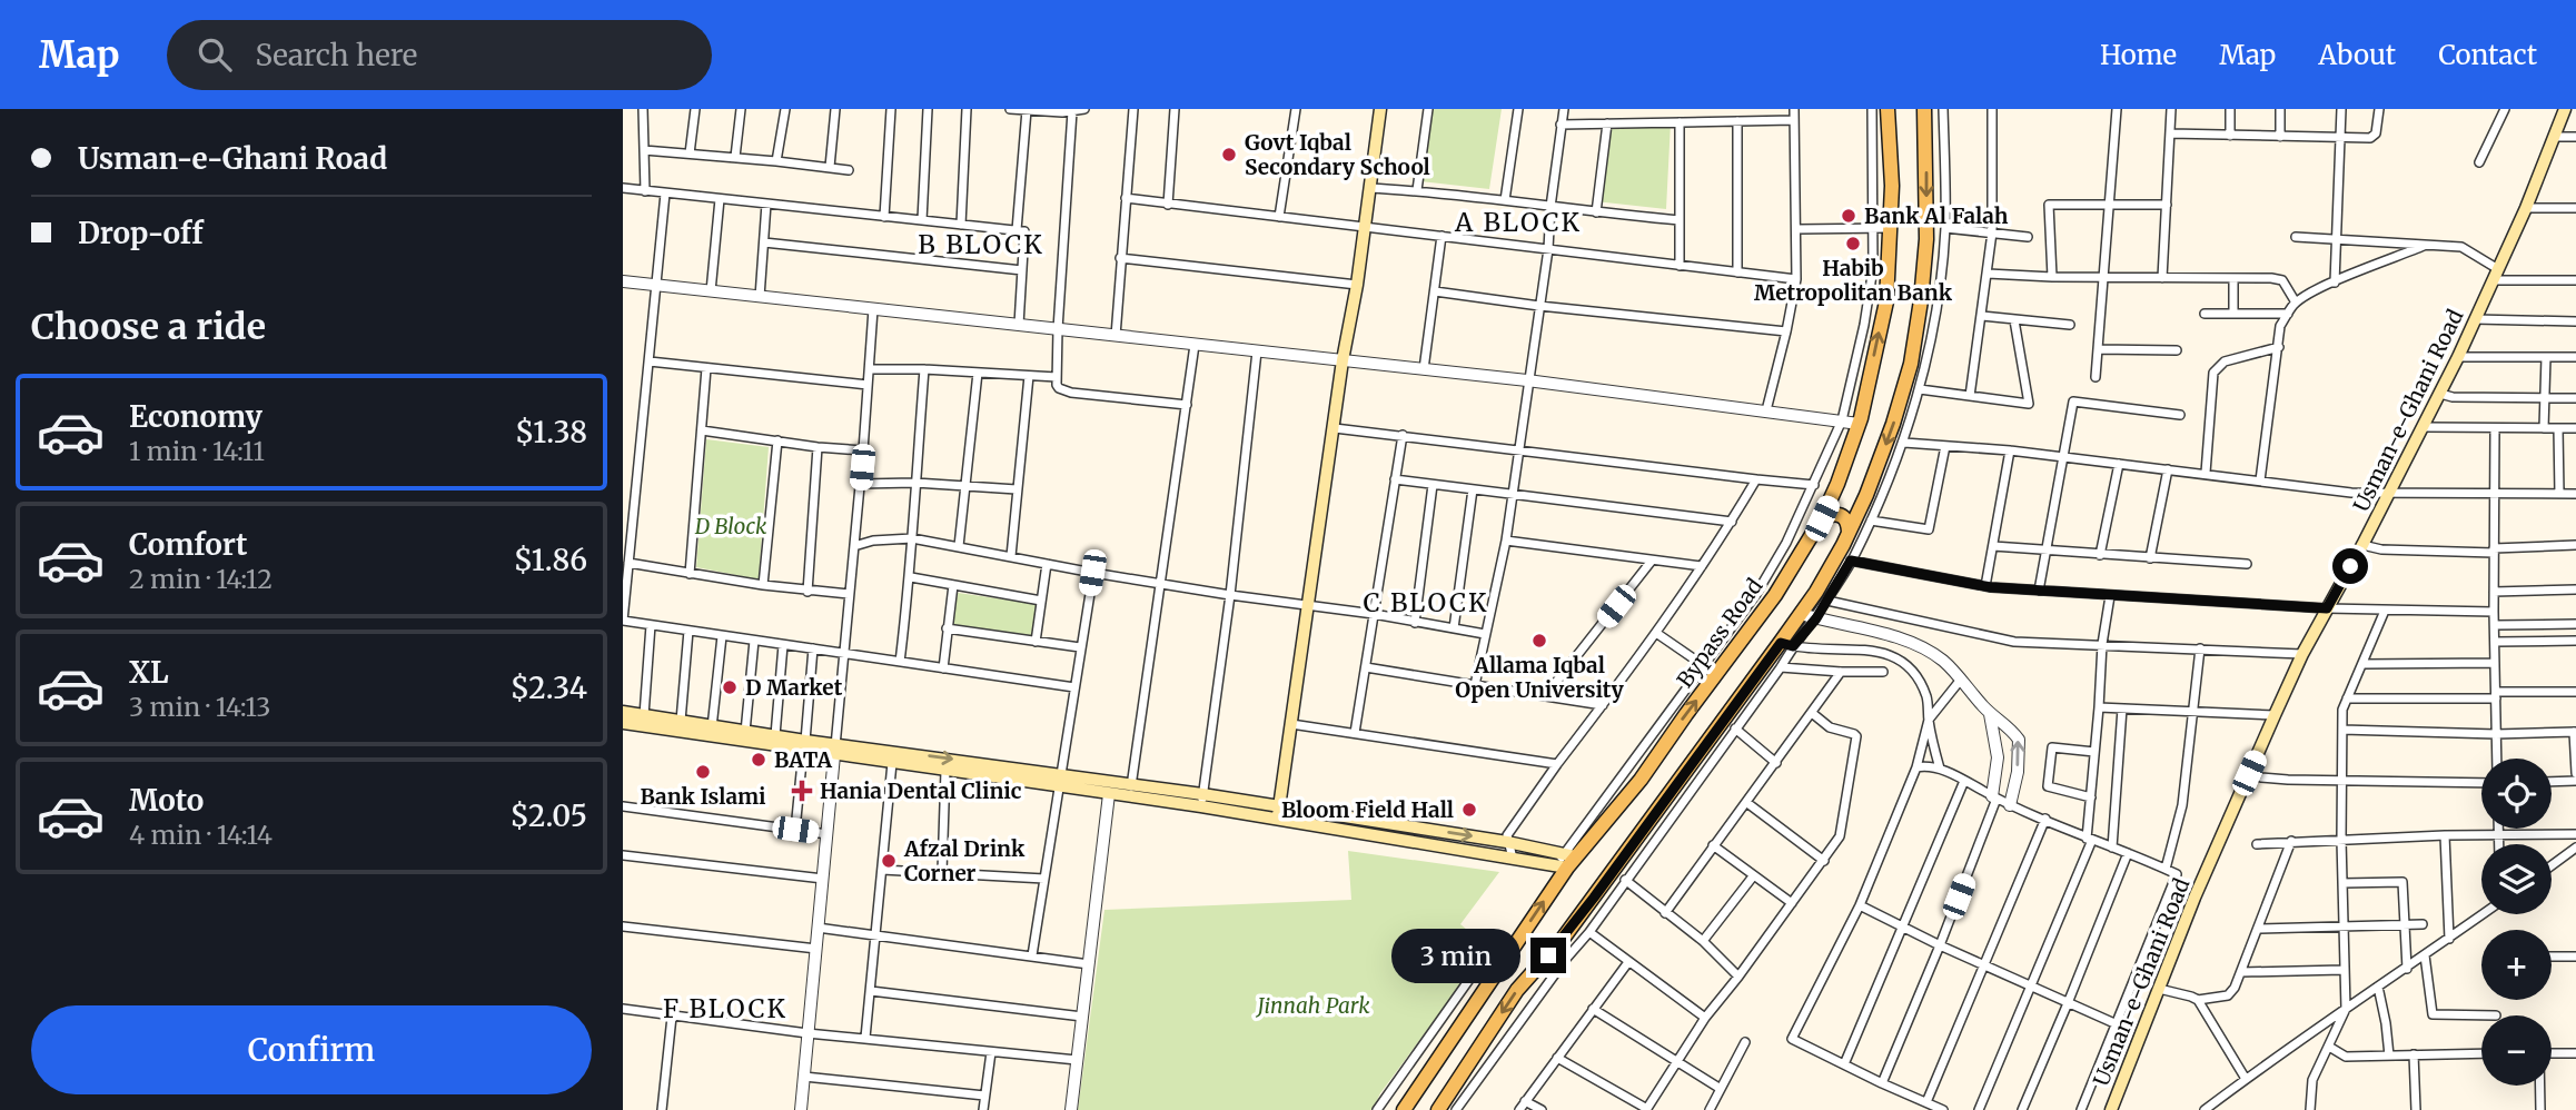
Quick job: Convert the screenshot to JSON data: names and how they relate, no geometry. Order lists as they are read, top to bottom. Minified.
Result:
{"streets":{"main road":["Usman-e-Ghani Road","Bypass Road"]},"districts":["A BLOCK","B BLOCK","C BLOCK","F BLOCK"],"parks":["D Block","Jinnah Park"],"places":{"other":["Govt Iqbal Secondary School","Bank Al Falah","Habib Metropolitan Bank","Allama Iqbal Open University","D Market","BATA","Bank Islami","Bloom Field Hall","Afzal Drink Corner"],"health":["Hania Dental Clinic"]},"page":{"header":"Map","search":"Search here","nav":["Home","Map","About","Contact"],"banner":["Usman-e-Ghani Road","Drop-off"],"heading":"Choose a ride","list":[{"name":"Economy","note":"1 min · 14:11","value":"$1.38"},{"name":"Comfort","note":"2 min · 14:12","value":"$1.86"},{"name":"XL","note":"3 min · 14:13","value":"$2.34"},{"name":"Moto","note":"4 min · 14:14","value":"$2.05"}],"map_buttons":["+","−"],"bubble":"3 min","buttons":"Confirm"}}
